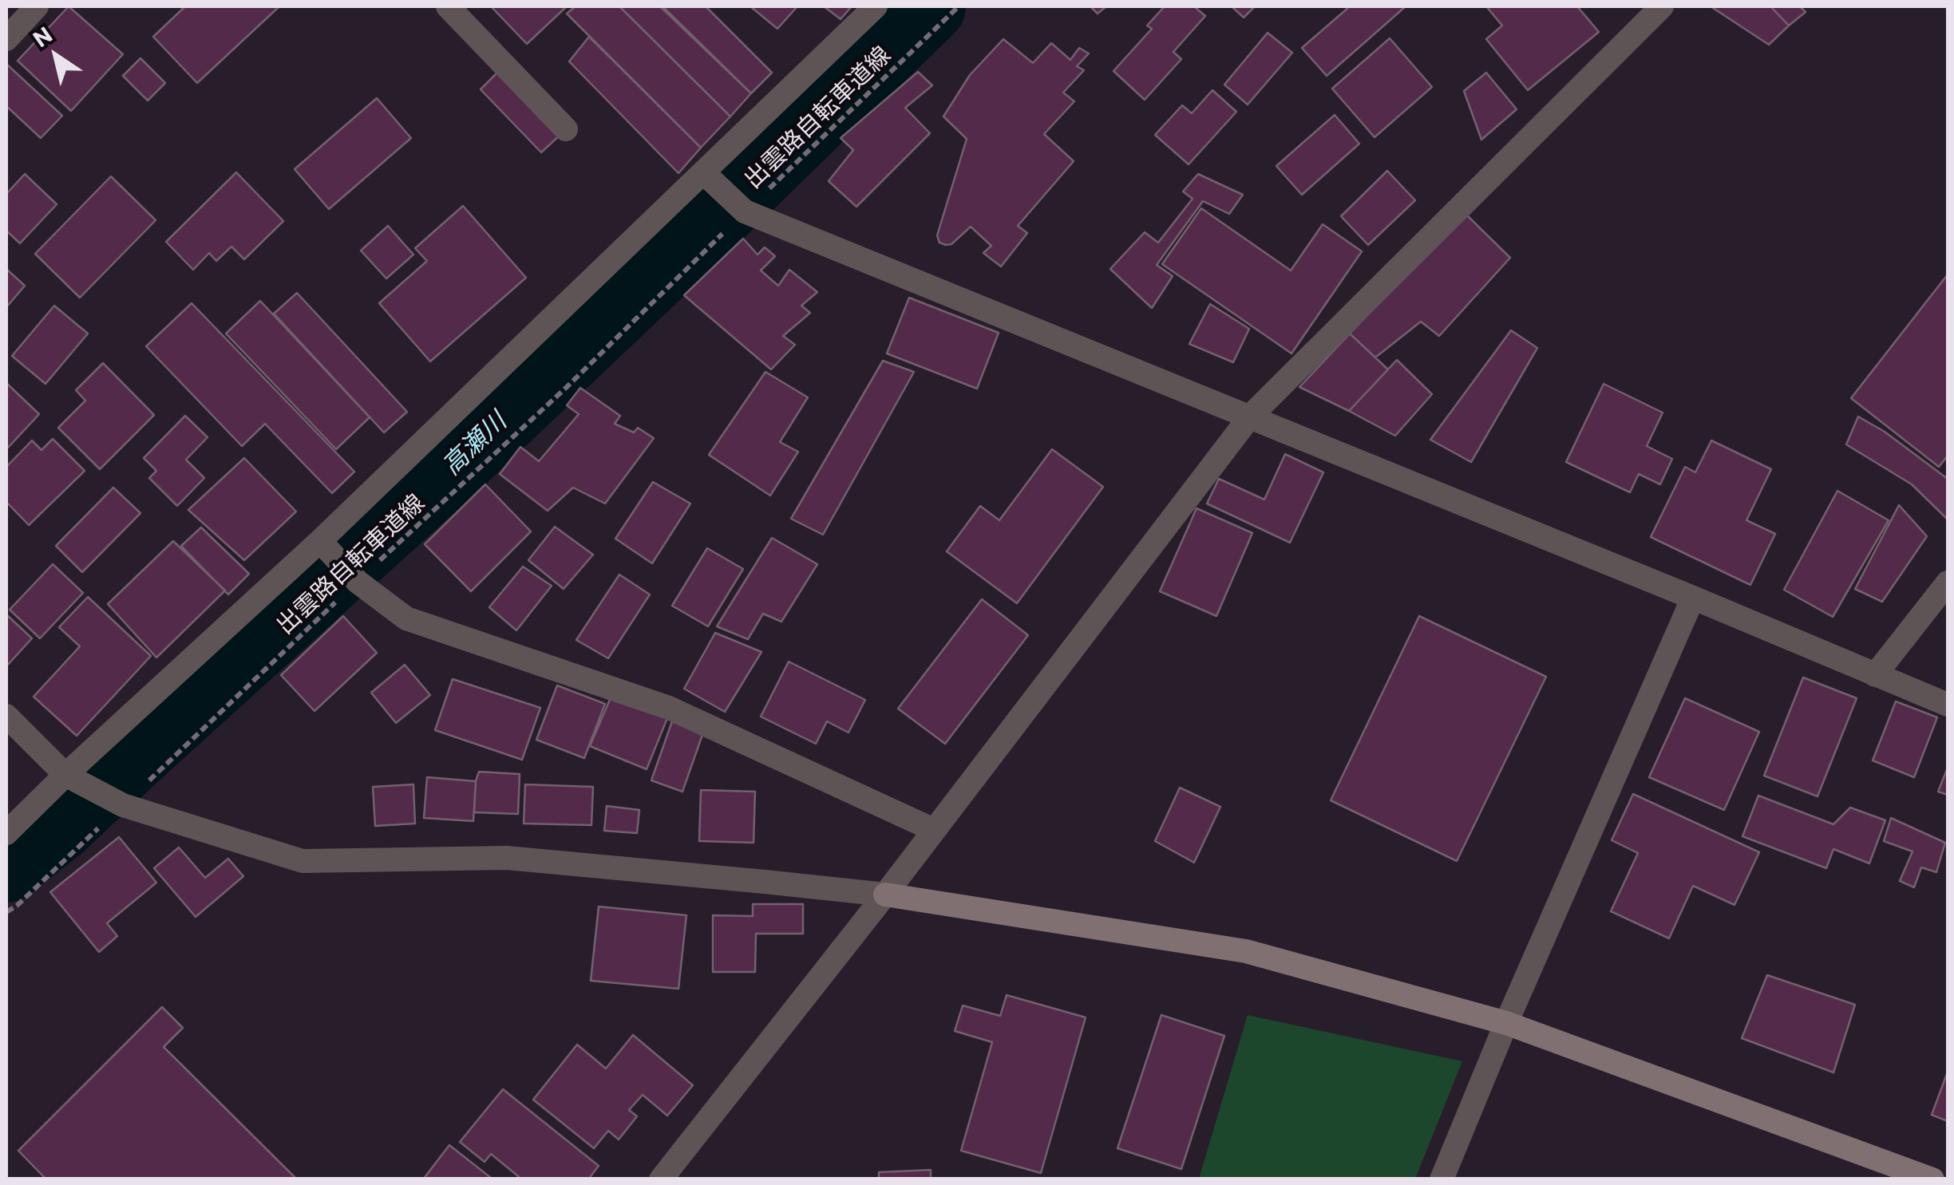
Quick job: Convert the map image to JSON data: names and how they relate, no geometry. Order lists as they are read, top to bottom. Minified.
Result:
{"streets":{"path":["出雲路自転車道線"]},"water":["高瀬川"],"north":"top left"}
